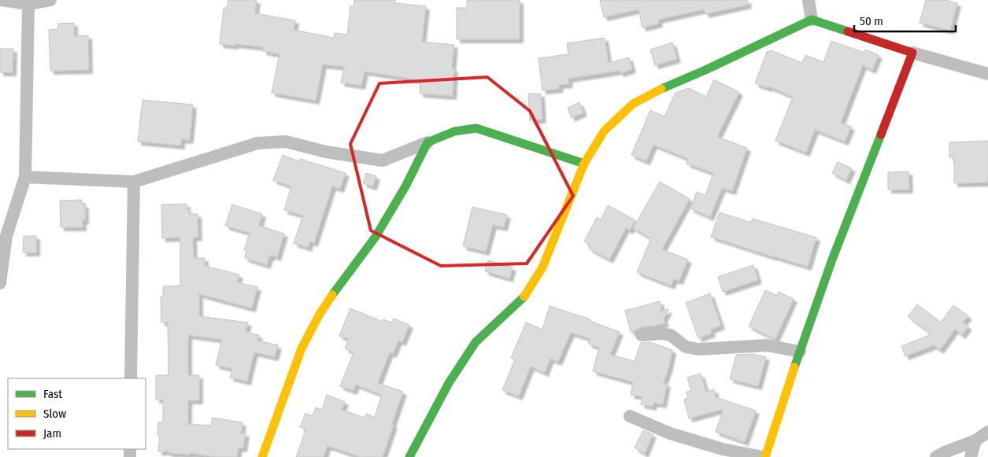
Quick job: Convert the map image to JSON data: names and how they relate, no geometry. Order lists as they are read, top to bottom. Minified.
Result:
{"legend":["Fast","Slow","Jam"],"scale_bar":"50 m"}
